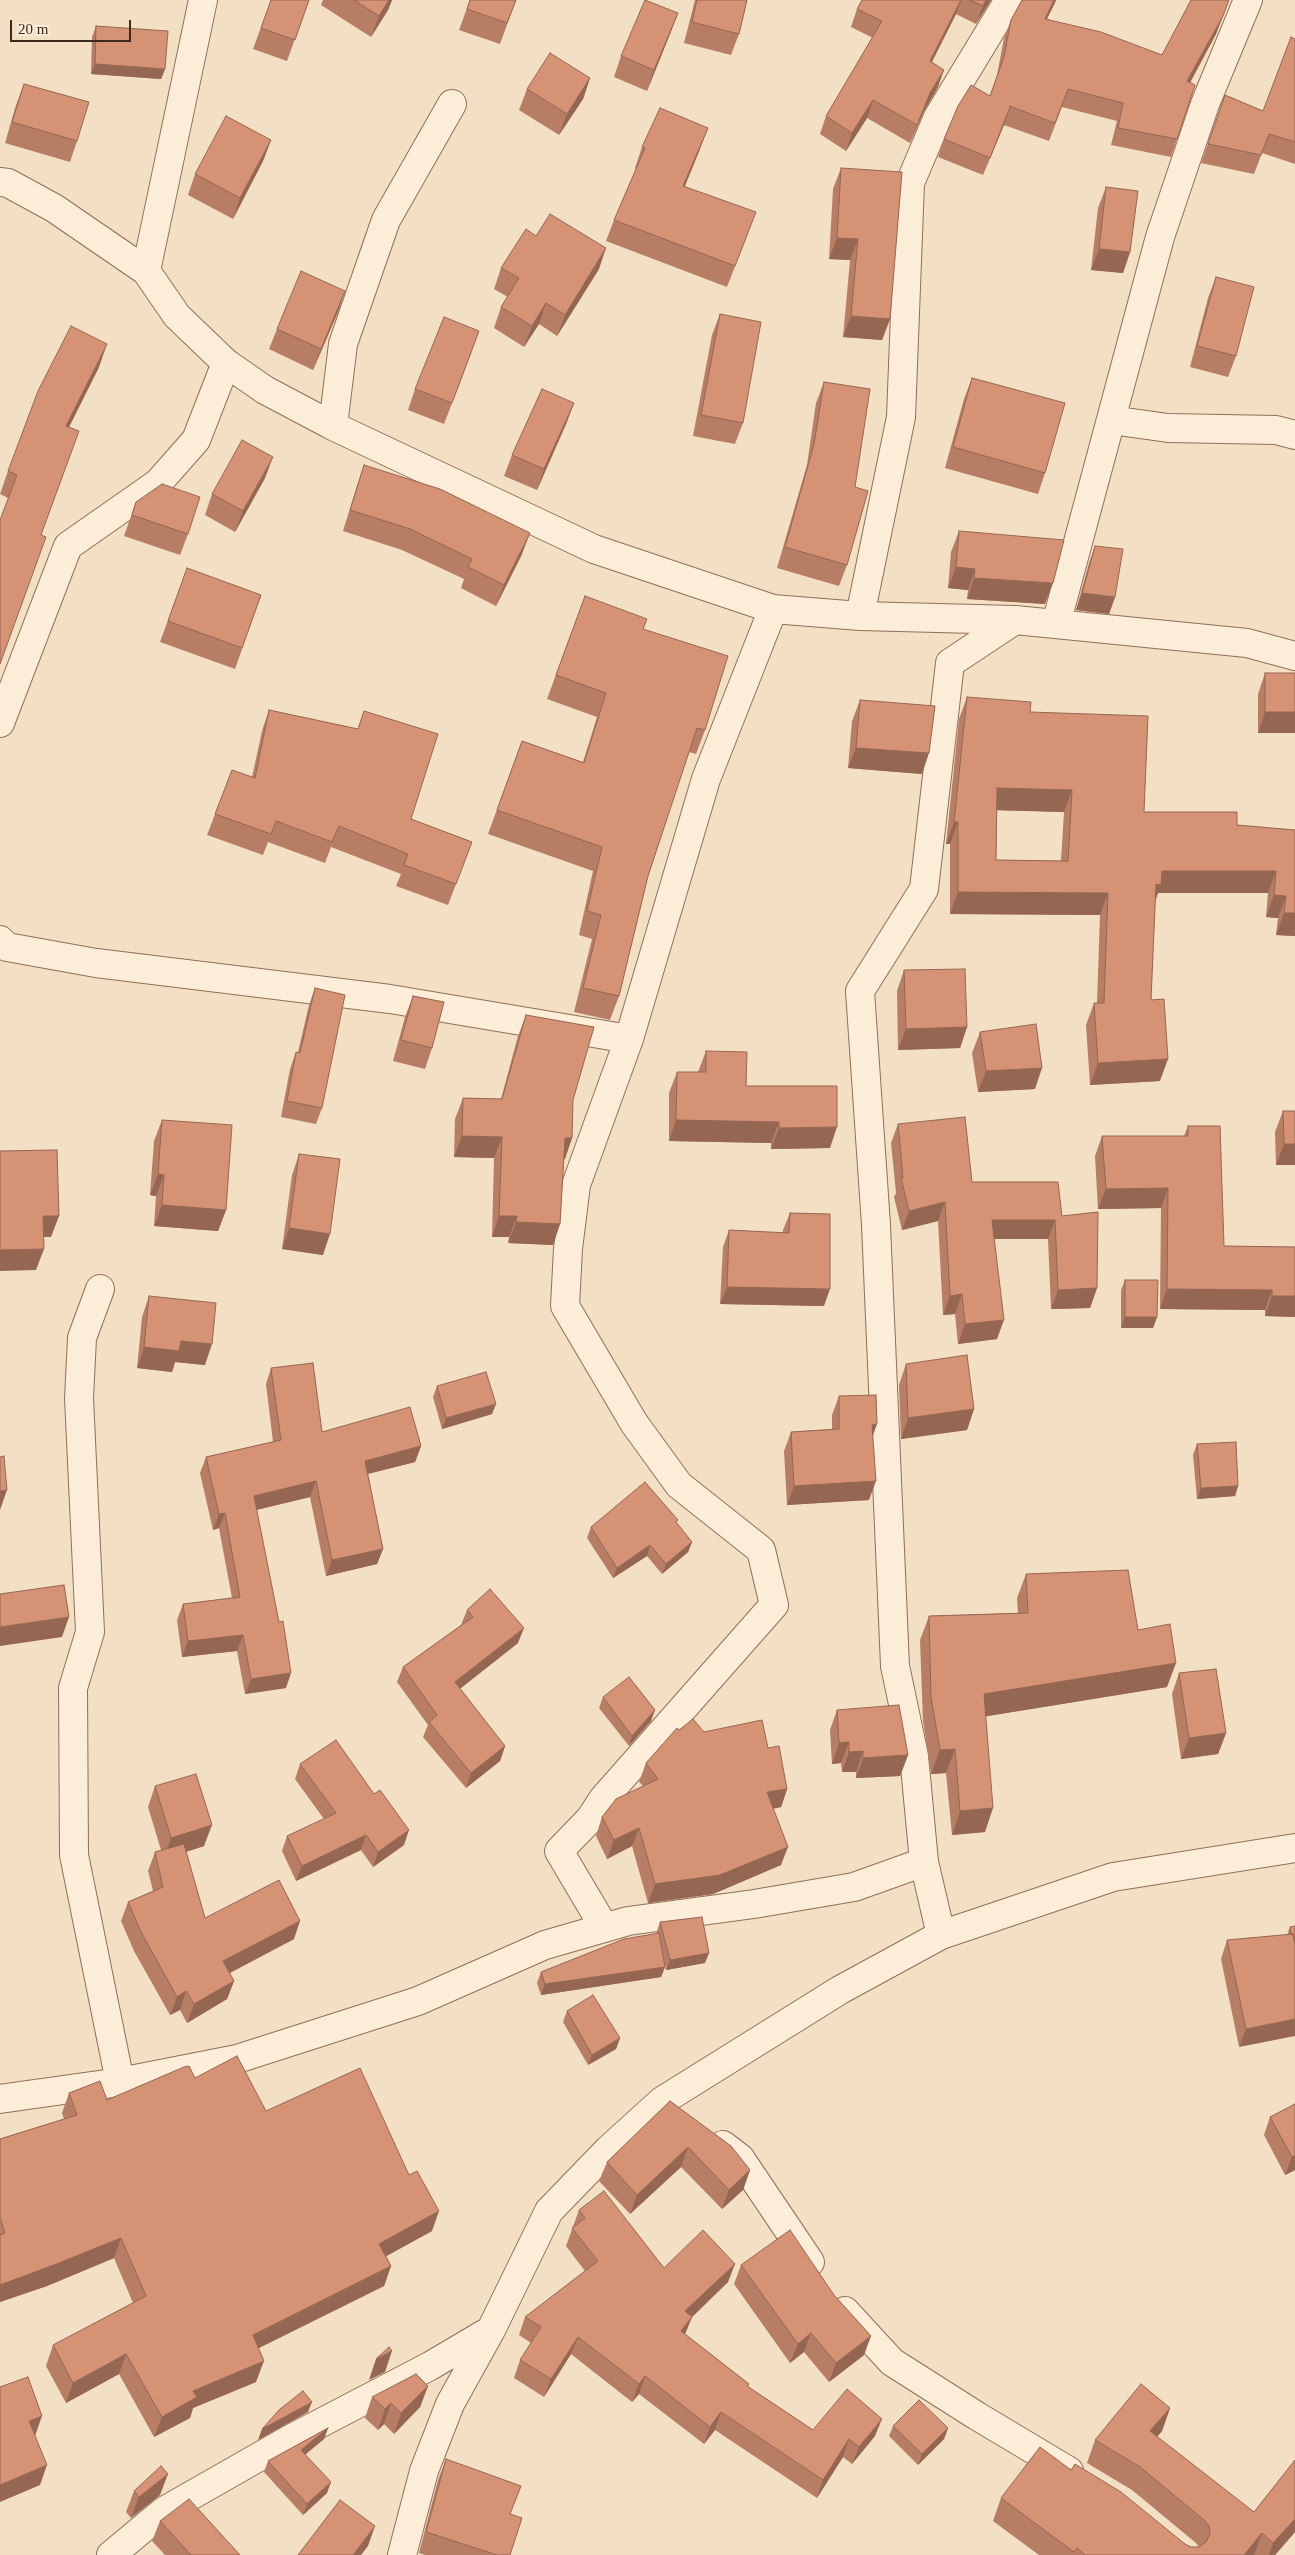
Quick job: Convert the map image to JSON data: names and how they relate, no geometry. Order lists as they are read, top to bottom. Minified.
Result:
{"scale_bar":"20 m"}
